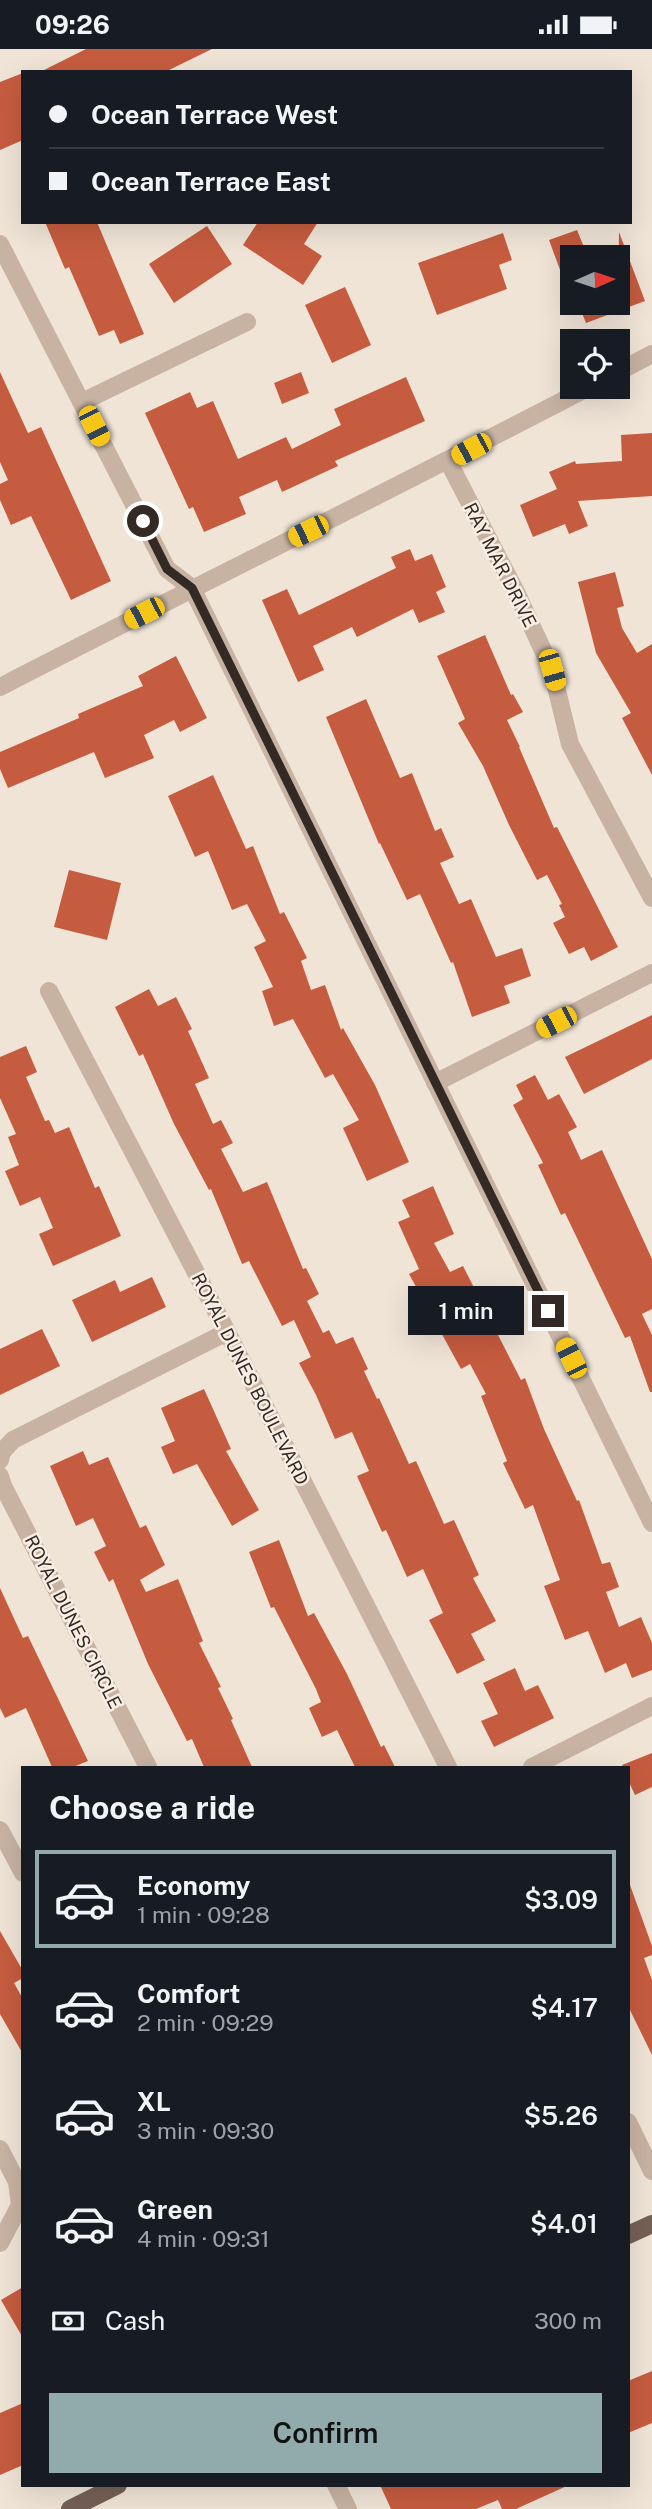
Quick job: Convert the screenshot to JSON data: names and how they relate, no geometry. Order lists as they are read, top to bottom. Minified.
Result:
{"streets":{"street":["RAY MAR DRIVE","ROYAL DUNES BOULEVARD","ROYAL DUNES CIRCLE"]},"north":"right","page":{"status":"09:26","banner":["Ocean Terrace West","Ocean Terrace East"],"bubble":"1 min","heading":"Choose a ride","list":[{"name":"Economy","note":"1 min · 09:28","value":"$3.09"},{"name":"Comfort","note":"2 min · 09:29","value":"$4.17"},{"name":"XL","note":"3 min · 09:30","value":"$5.26"},{"name":"Green","note":"4 min · 09:31","value":"$4.01"}],"pay":["Cash","300 m"],"buttons":"Confirm"}}
